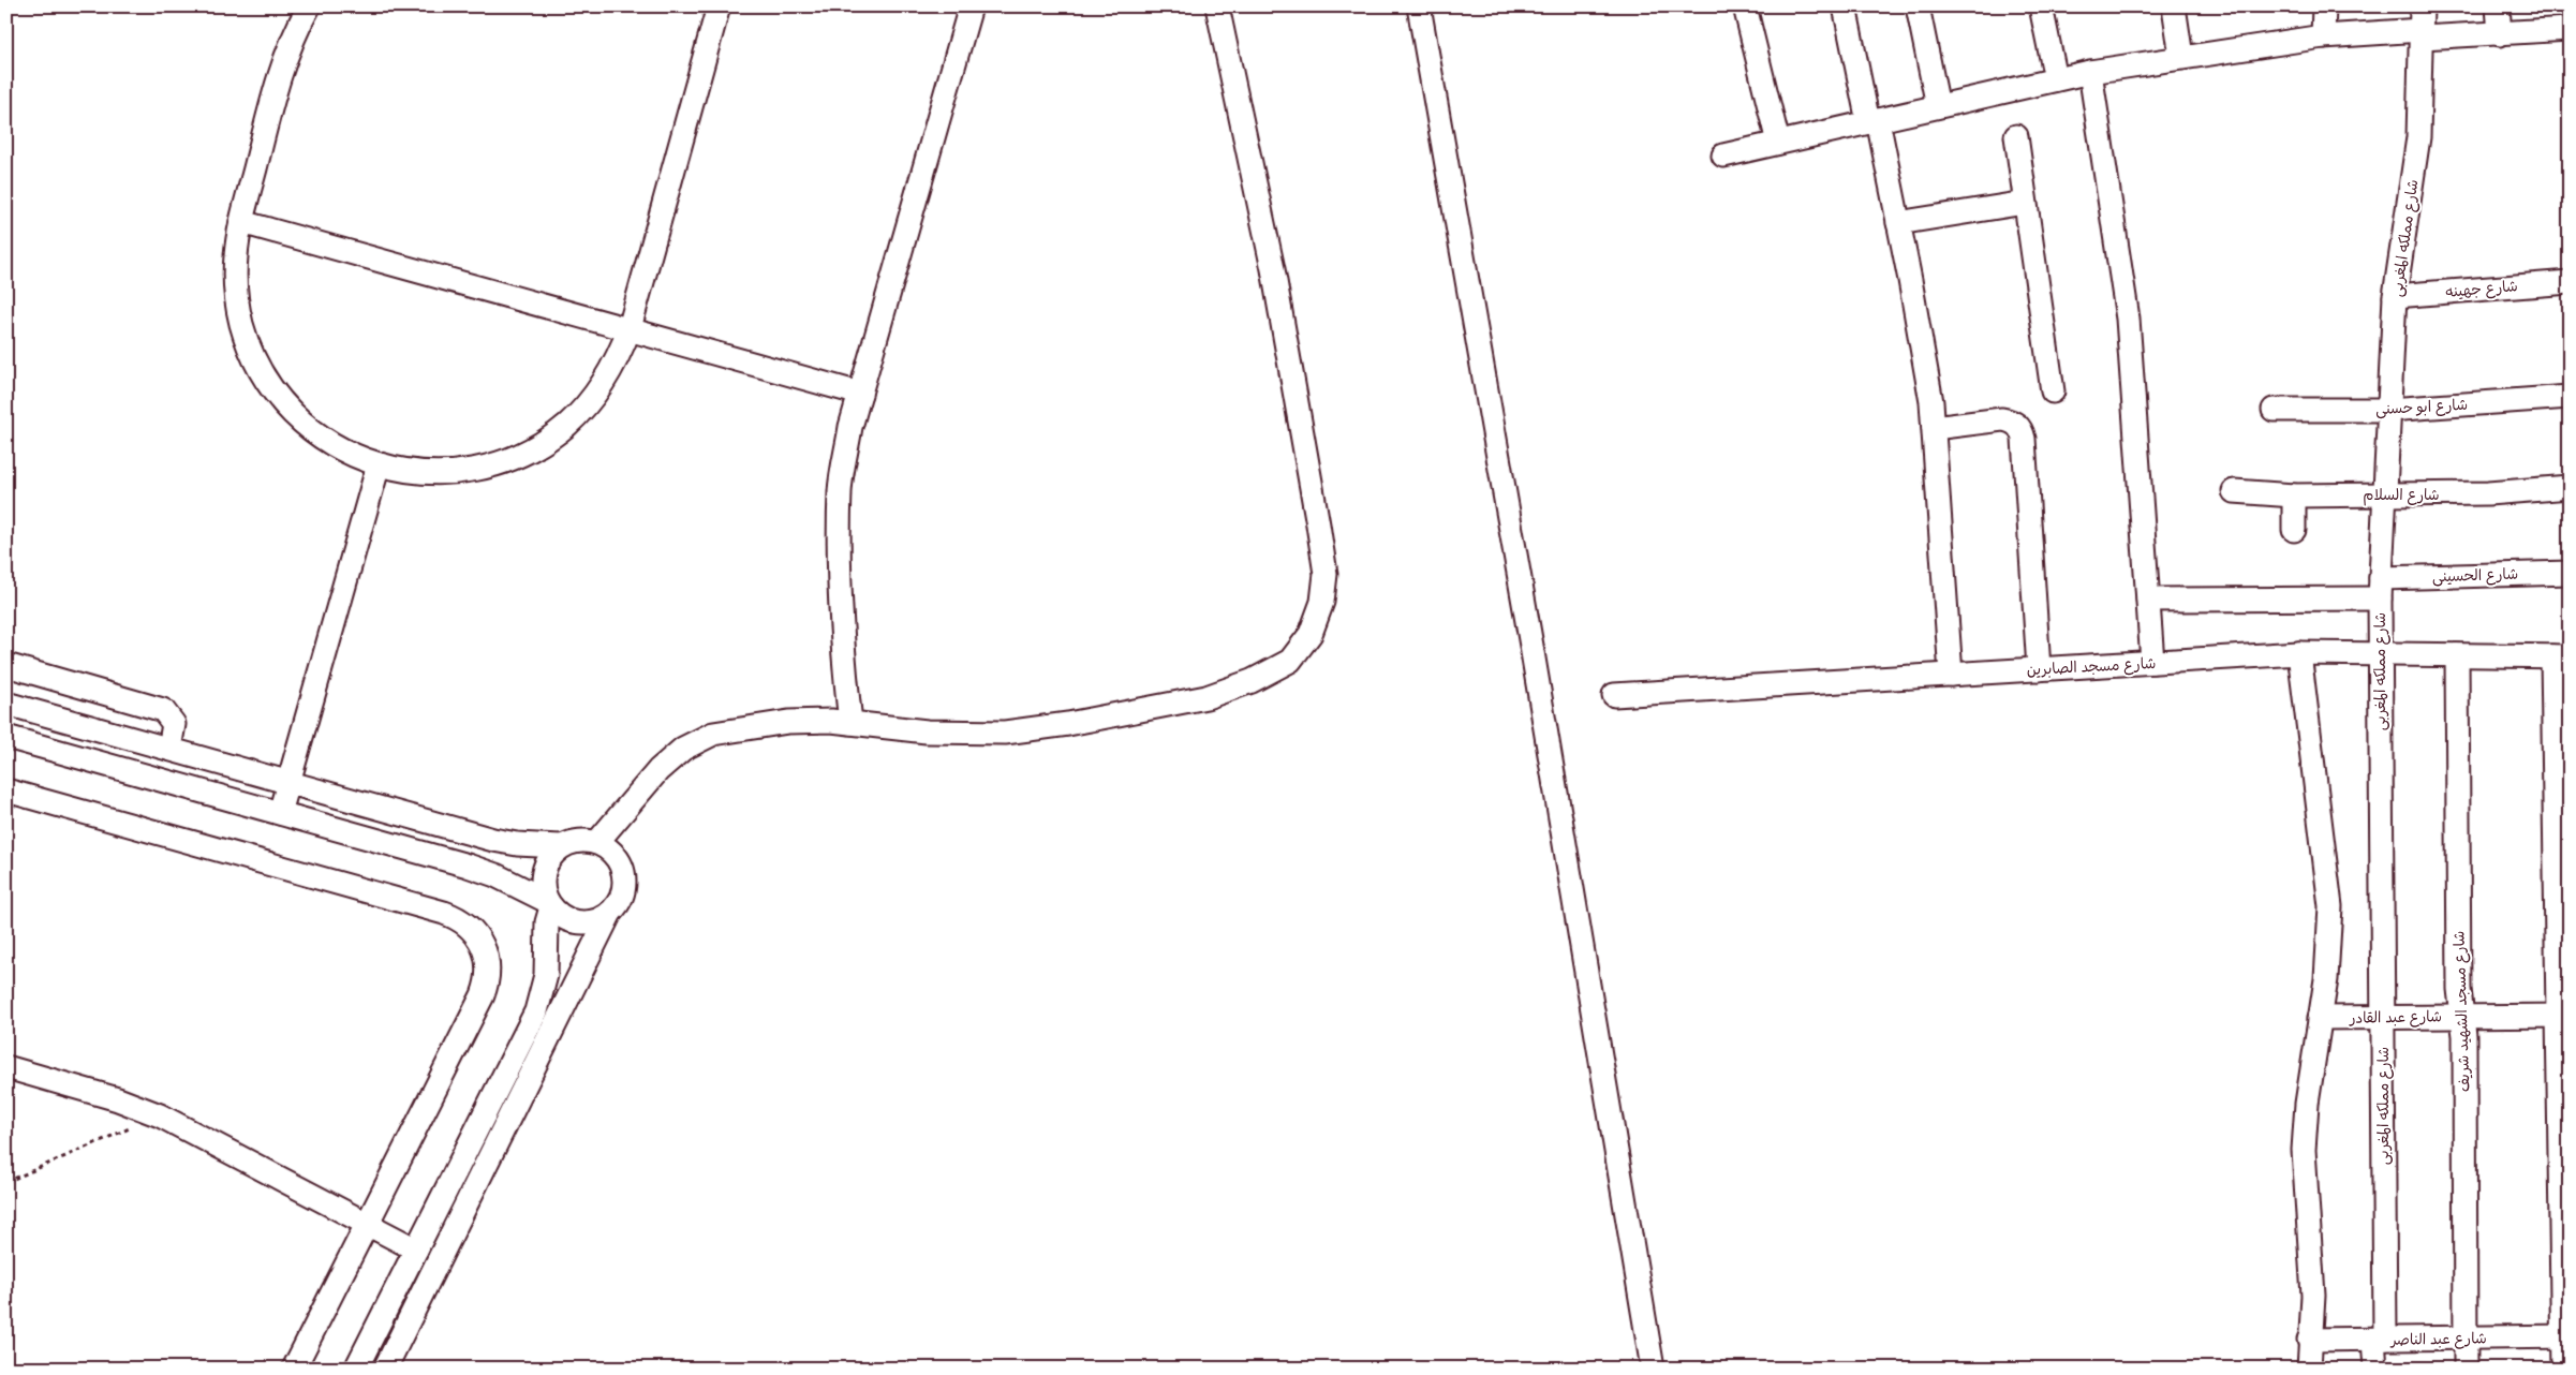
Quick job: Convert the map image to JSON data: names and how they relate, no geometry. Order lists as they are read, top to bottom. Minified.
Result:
{"streets":{"street":["شارع مملكه المغربى","شارع جهينه","شارع ابو حسنى","شارع السلام","شارع الحسينى","شارع مسجد الصابرين","شارع مسجد الشهيد شريف","شارع عبد القادر","شارع عبد الناصر"]},"crossings":[["شارع مملكه المغربى","شارع جهينه"],["شارع مملكه المغربى","شارع ابو حسنى"],["شارع مملكه المغربى","شارع السلام"],["شارع مملكه المغربى","شارع الحسينى"],["شارع مملكه المغربى","شارع مسجد الصابرين"],["شارع مملكه المغربى","شارع عبد القادر"],["شارع مملكه المغربى","شارع عبد الناصر"],["شارع مسجد الصابرين","شارع مسجد الشهيد شريف"],["شارع مسجد الشهيد شريف","شارع عبد القادر"],["شارع مسجد الشهيد شريف","شارع عبد الناصر"]]}
